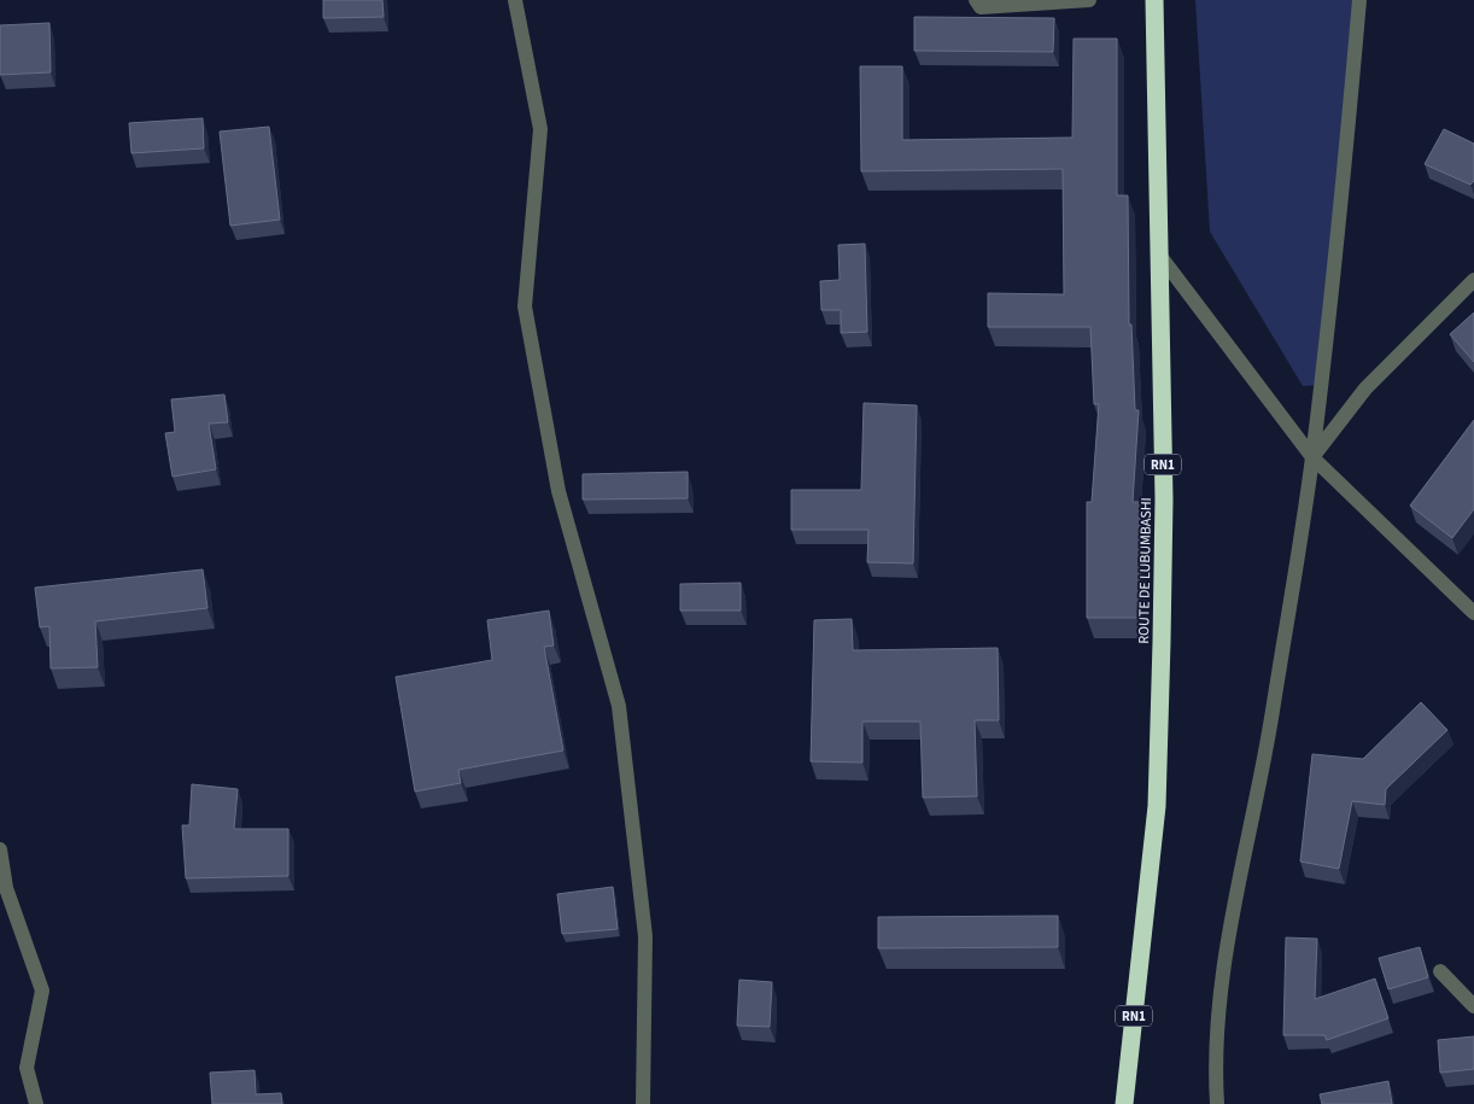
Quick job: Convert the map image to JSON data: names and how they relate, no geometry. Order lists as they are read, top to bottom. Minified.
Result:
{"streets":{"highway":["RN1","ROUTE DE LUBUMBASHI"]}}
